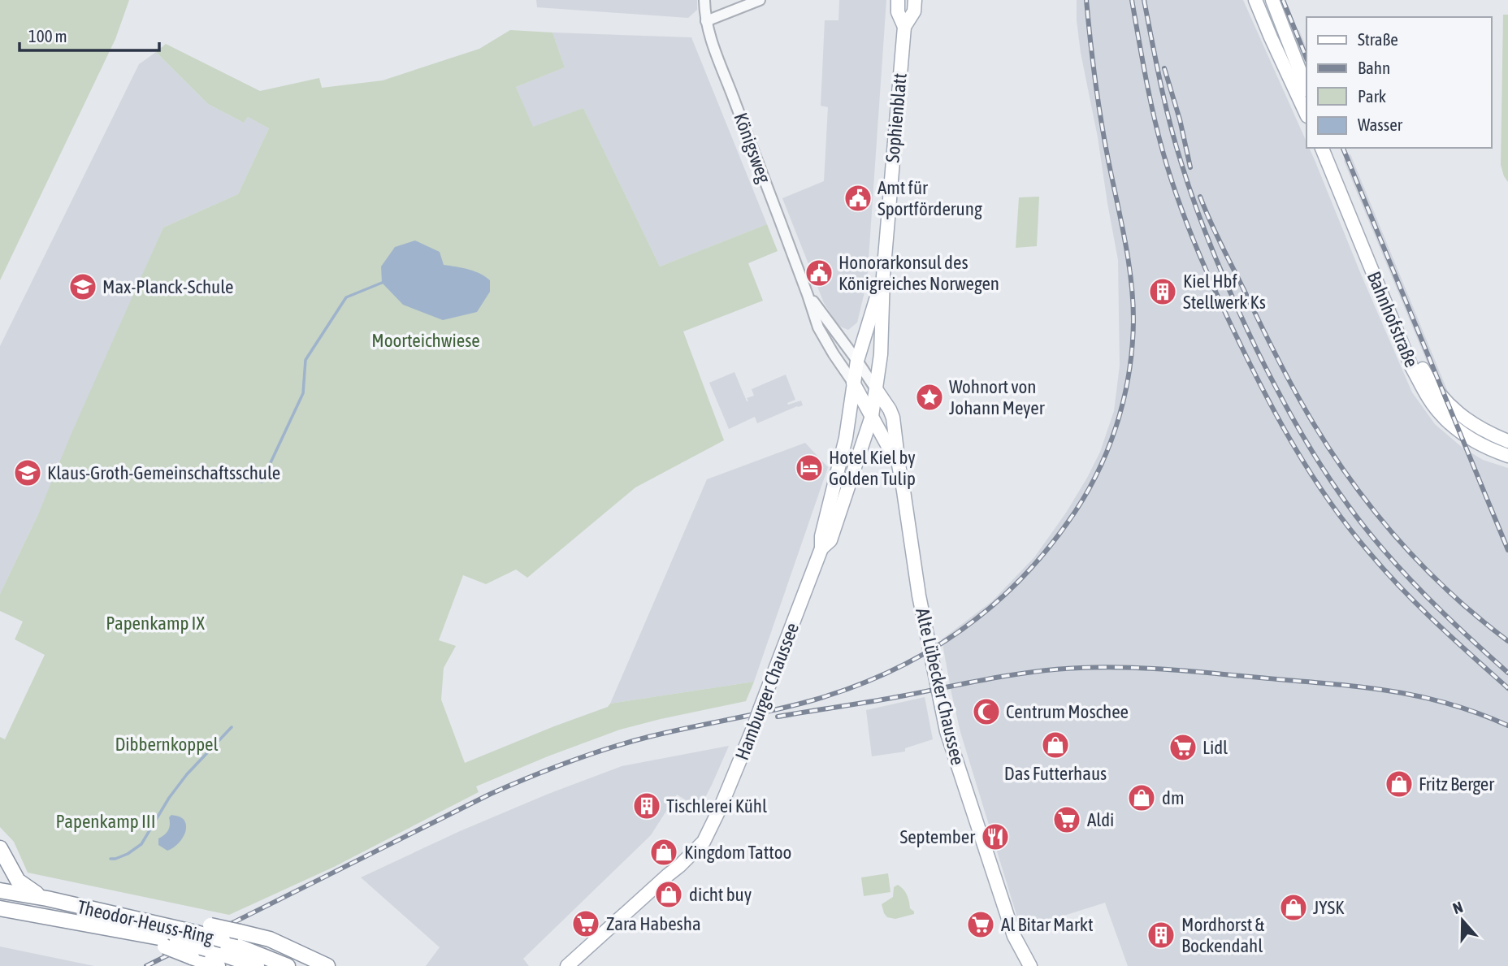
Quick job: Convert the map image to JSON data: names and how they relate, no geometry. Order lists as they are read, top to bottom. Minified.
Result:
{"streets":{"highway":["Theodor-Heuss-Ring"],"main road":["Sophienblatt","Bahnhofstraße","Alte Lübecker Chaussee","Hamburger Chaussee"],"street":["Königsweg"]},"crossings":[["Sophienblatt","Königsweg"],["Sophienblatt","Alte Lübecker Chaussee"],["Sophienblatt","Hamburger Chaussee"],["Königsweg","Alte Lübecker Chaussee"],["Königsweg","Hamburger Chaussee"],["Alte Lübecker Chaussee","Hamburger Chaussee"]],"parks":["Moorteichwiese","Papenkamp IX","Dibbernkoppel","Papenkamp III"],"places":{"public building":["Amt für Sportförderung","Honorarkonsul des Königreiches Norwegen"],"school or university":["Max-Planck-Schule","Klaus-Groth-Gemeinschaftsschule"],"building":["Kiel Hbf Stellwerk Ks","Tischlerei Kühl","Mordhorst & Bockendahl"],"place":["Wohnort von Johann Meyer"],"hotel":["Hotel Kiel by Golden Tulip"],"mosque":["Centrum Moschee"],"shop":["Das Futterhaus","Fritz Berger","dm","Kingdom Tattoo","dicht buy","JYSK"],"supermarket":["Lidl","Aldi","Zara Habesha","Al Bitar Markt"],"restaurant":["September"]},"legend":["Straße","Bahn","Park","Wasser"],"scale_bar":"100 m","north":"top"}
